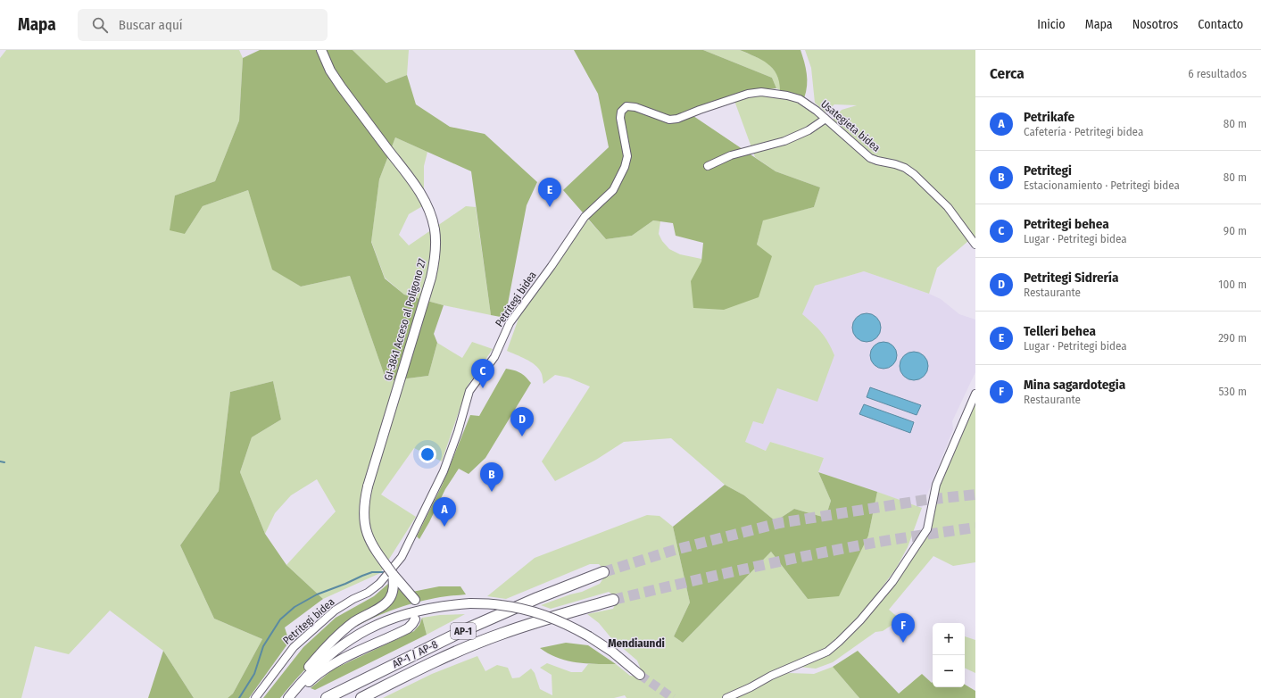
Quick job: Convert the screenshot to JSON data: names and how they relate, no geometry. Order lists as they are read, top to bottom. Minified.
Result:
{"streets":{"highway":["AP-1","AP-1 / AP-8"],"main road":["GI-3841 Acceso al Polígono 27"],"street":["Usategieta bidea","Petritegi bidea"]},"crossings":[["Usategieta bidea","Petritegi bidea"]],"districts":["Mendiaundi"],"page":{"header":"Mapa","search":"Buscar aquí","nav":["Inicio","Mapa","Nosotros","Contacto"],"heading":["Cerca","6 resultados"],"list":[{"mark":"A","name":"Petrikafe","note":"Cafetería · Petritegi bidea","value":"80 m"},{"mark":"B","name":"Petritegi","note":"Estacionamiento · Petritegi bidea","value":"80 m"},{"mark":"C","name":"Petritegi behea","note":"Lugar · Petritegi bidea","value":"90 m"},{"mark":"D","name":"Petritegi Sidrería","note":"Restaurante","value":"100 m"},{"mark":"E","name":"Telleri behea","note":"Lugar · Petritegi bidea","value":"290 m"},{"mark":"F","name":"Mina sagardotegia","note":"Restaurante","value":"530 m"}],"pins":["E","C","D","B","A","F"],"map_buttons":["+","−"]}}
